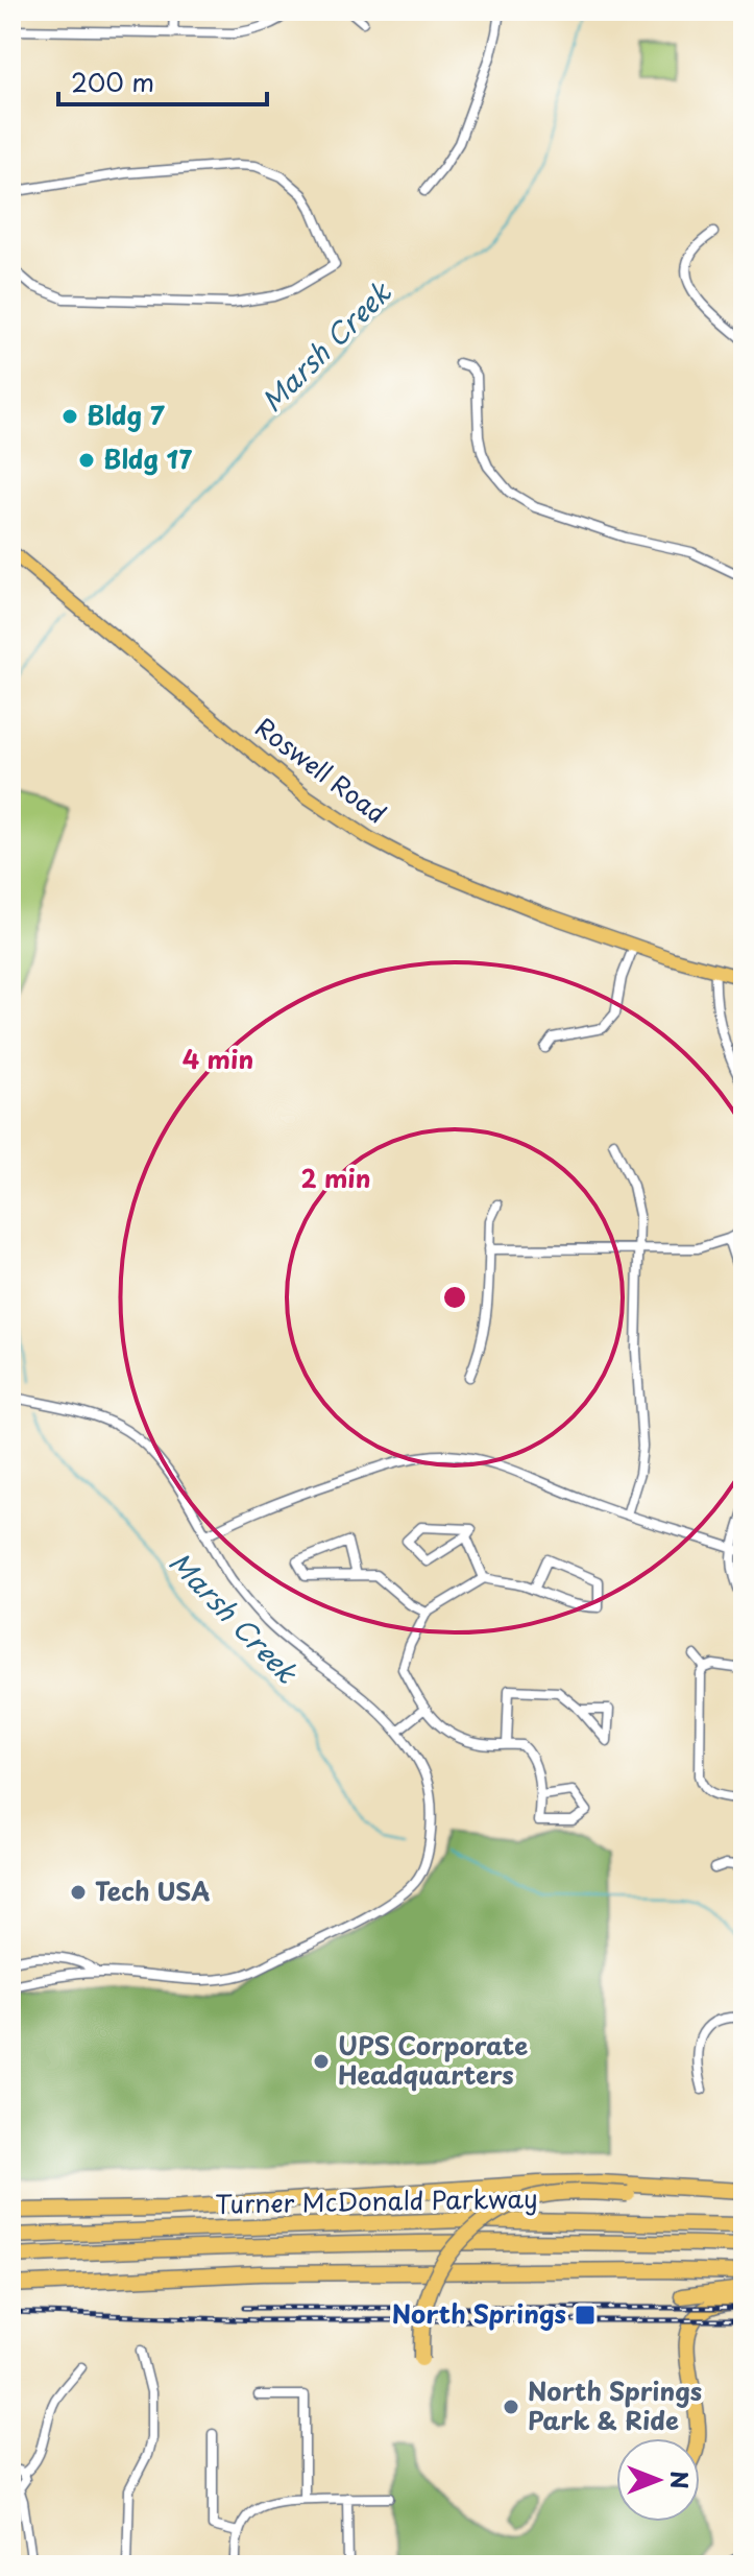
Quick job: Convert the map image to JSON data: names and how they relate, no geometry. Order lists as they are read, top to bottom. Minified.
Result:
{"streets":{"highway":["Turner McDonald Parkway"],"main road":["Roswell Road"]},"water":["Marsh Creek"],"places":{"other":["Bldg 7","Bldg 17","Tech USA","UPS Corporate Headquarters","North Springs Park & Ride"],"transit":["North Springs"]},"scale_bar":"200 m","north":"right","rings":["4 min","2 min"]}
